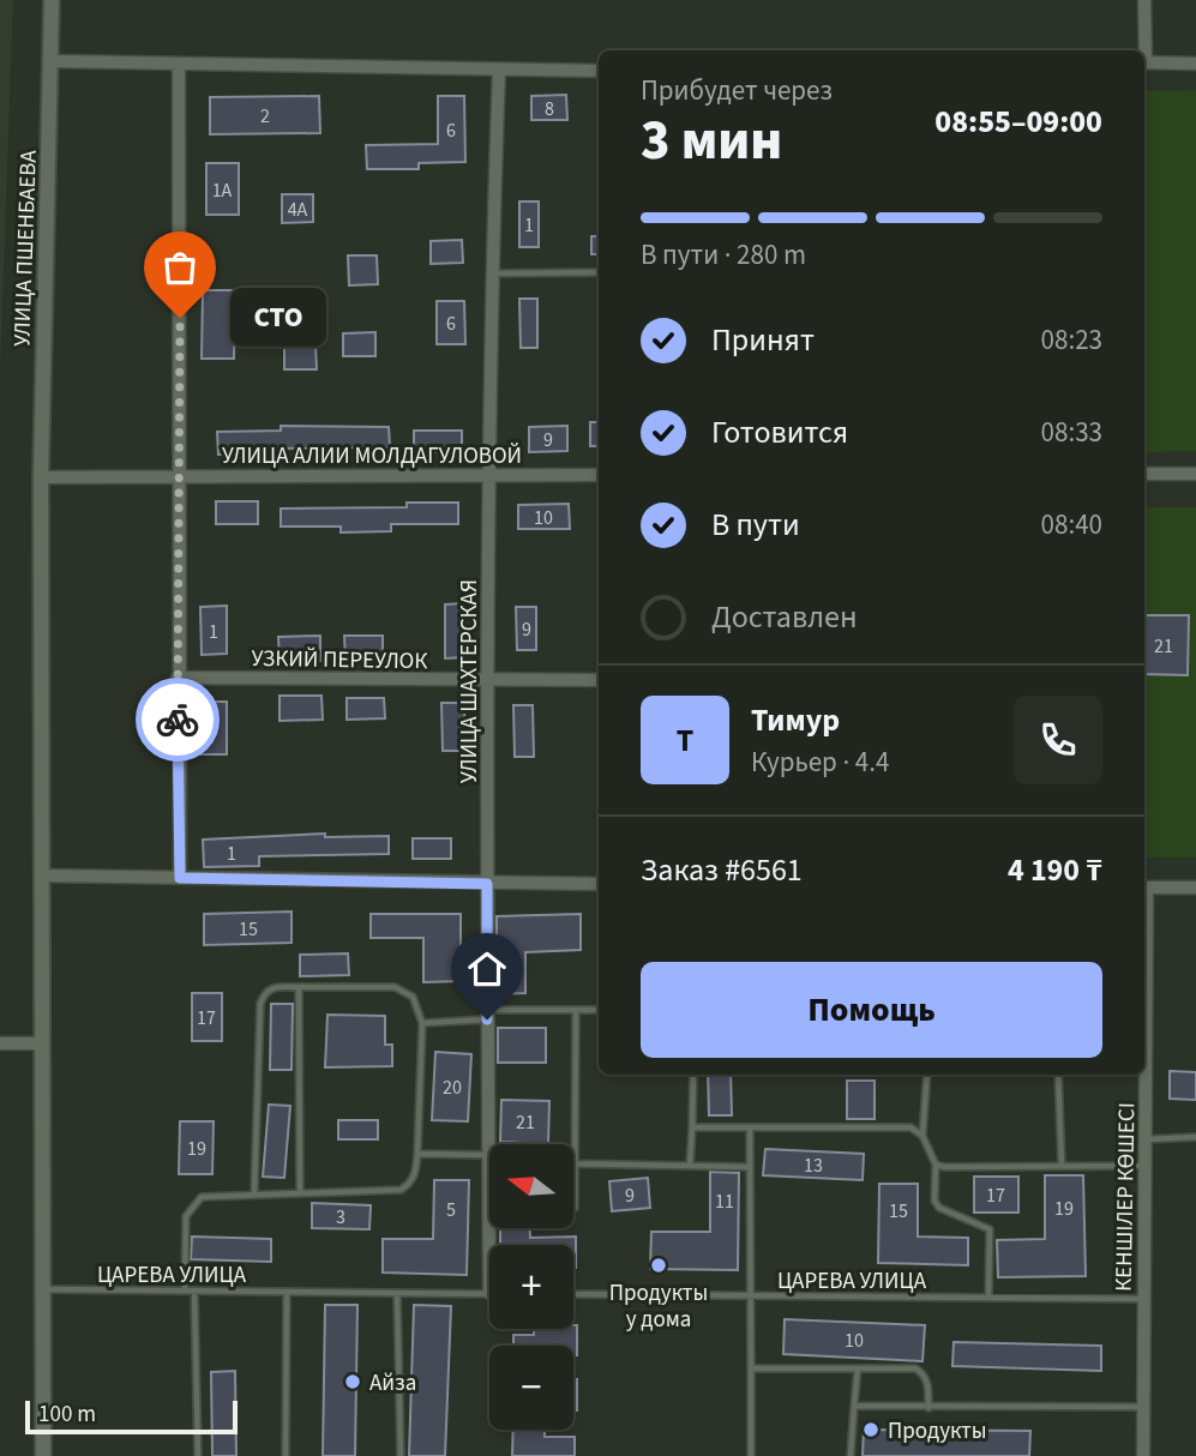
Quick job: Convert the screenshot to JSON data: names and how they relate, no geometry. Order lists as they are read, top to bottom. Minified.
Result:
{"streets":{"street":["УЛИЦА ПШЕНБАЕВА","УЛИЦА АЛИИ МОЛДАГУЛОВОЙ","УЗКИЙ ПЕРЕУЛОК","УЛИЦА ШАХТЕРСКАЯ","КЕНШІЛЕР КӨШЕСІ"],"lane":["ЦАРЕВА УЛИЦА"]},"crossings":[["УЛИЦА ПШЕНБАЕВА","УЛИЦА АЛИИ МОЛДАГУЛОВОЙ"],["УЛИЦА ПШЕНБАЕВА","ЦАРЕВА УЛИЦА"],["УЛИЦА АЛИИ МОЛДАГУЛОВОЙ","УЛИЦА ШАХТЕРСКАЯ"],["УЗКИЙ ПЕРЕУЛОК","УЛИЦА ШАХТЕРСКАЯ"],["УЛИЦА ШАХТЕРСКАЯ","ЦАРЕВА УЛИЦА"],["КЕНШІЛЕР КӨШЕСІ","ЦАРЕВА УЛИЦА"]],"places":["СТО","Продукты у дома","Айза","Продукты"],"house_numbers":["8","2","6","1А","4А","1","6","9","10","9","1","21","1","15","17","20","21","19","13","9","17","11","19","5","15","3","10"],"scale_bar":"100 m","north":"left","page":{"heading":["3 мин","Прибудет через","08:55–09:00"],"panel":["Тимур","Курьер · 4.4","Заказ #6561","4 190 ₸"],"bar":"В пути · 280 m","bubble":"СТО","list":[["Принят","08:23"],["Готовится","08:33"],["В пути","08:40"],"Доставлен"],"round":"Т","buttons":"Помощь","map_buttons":["+","−"],"scale":"100 m"}}
